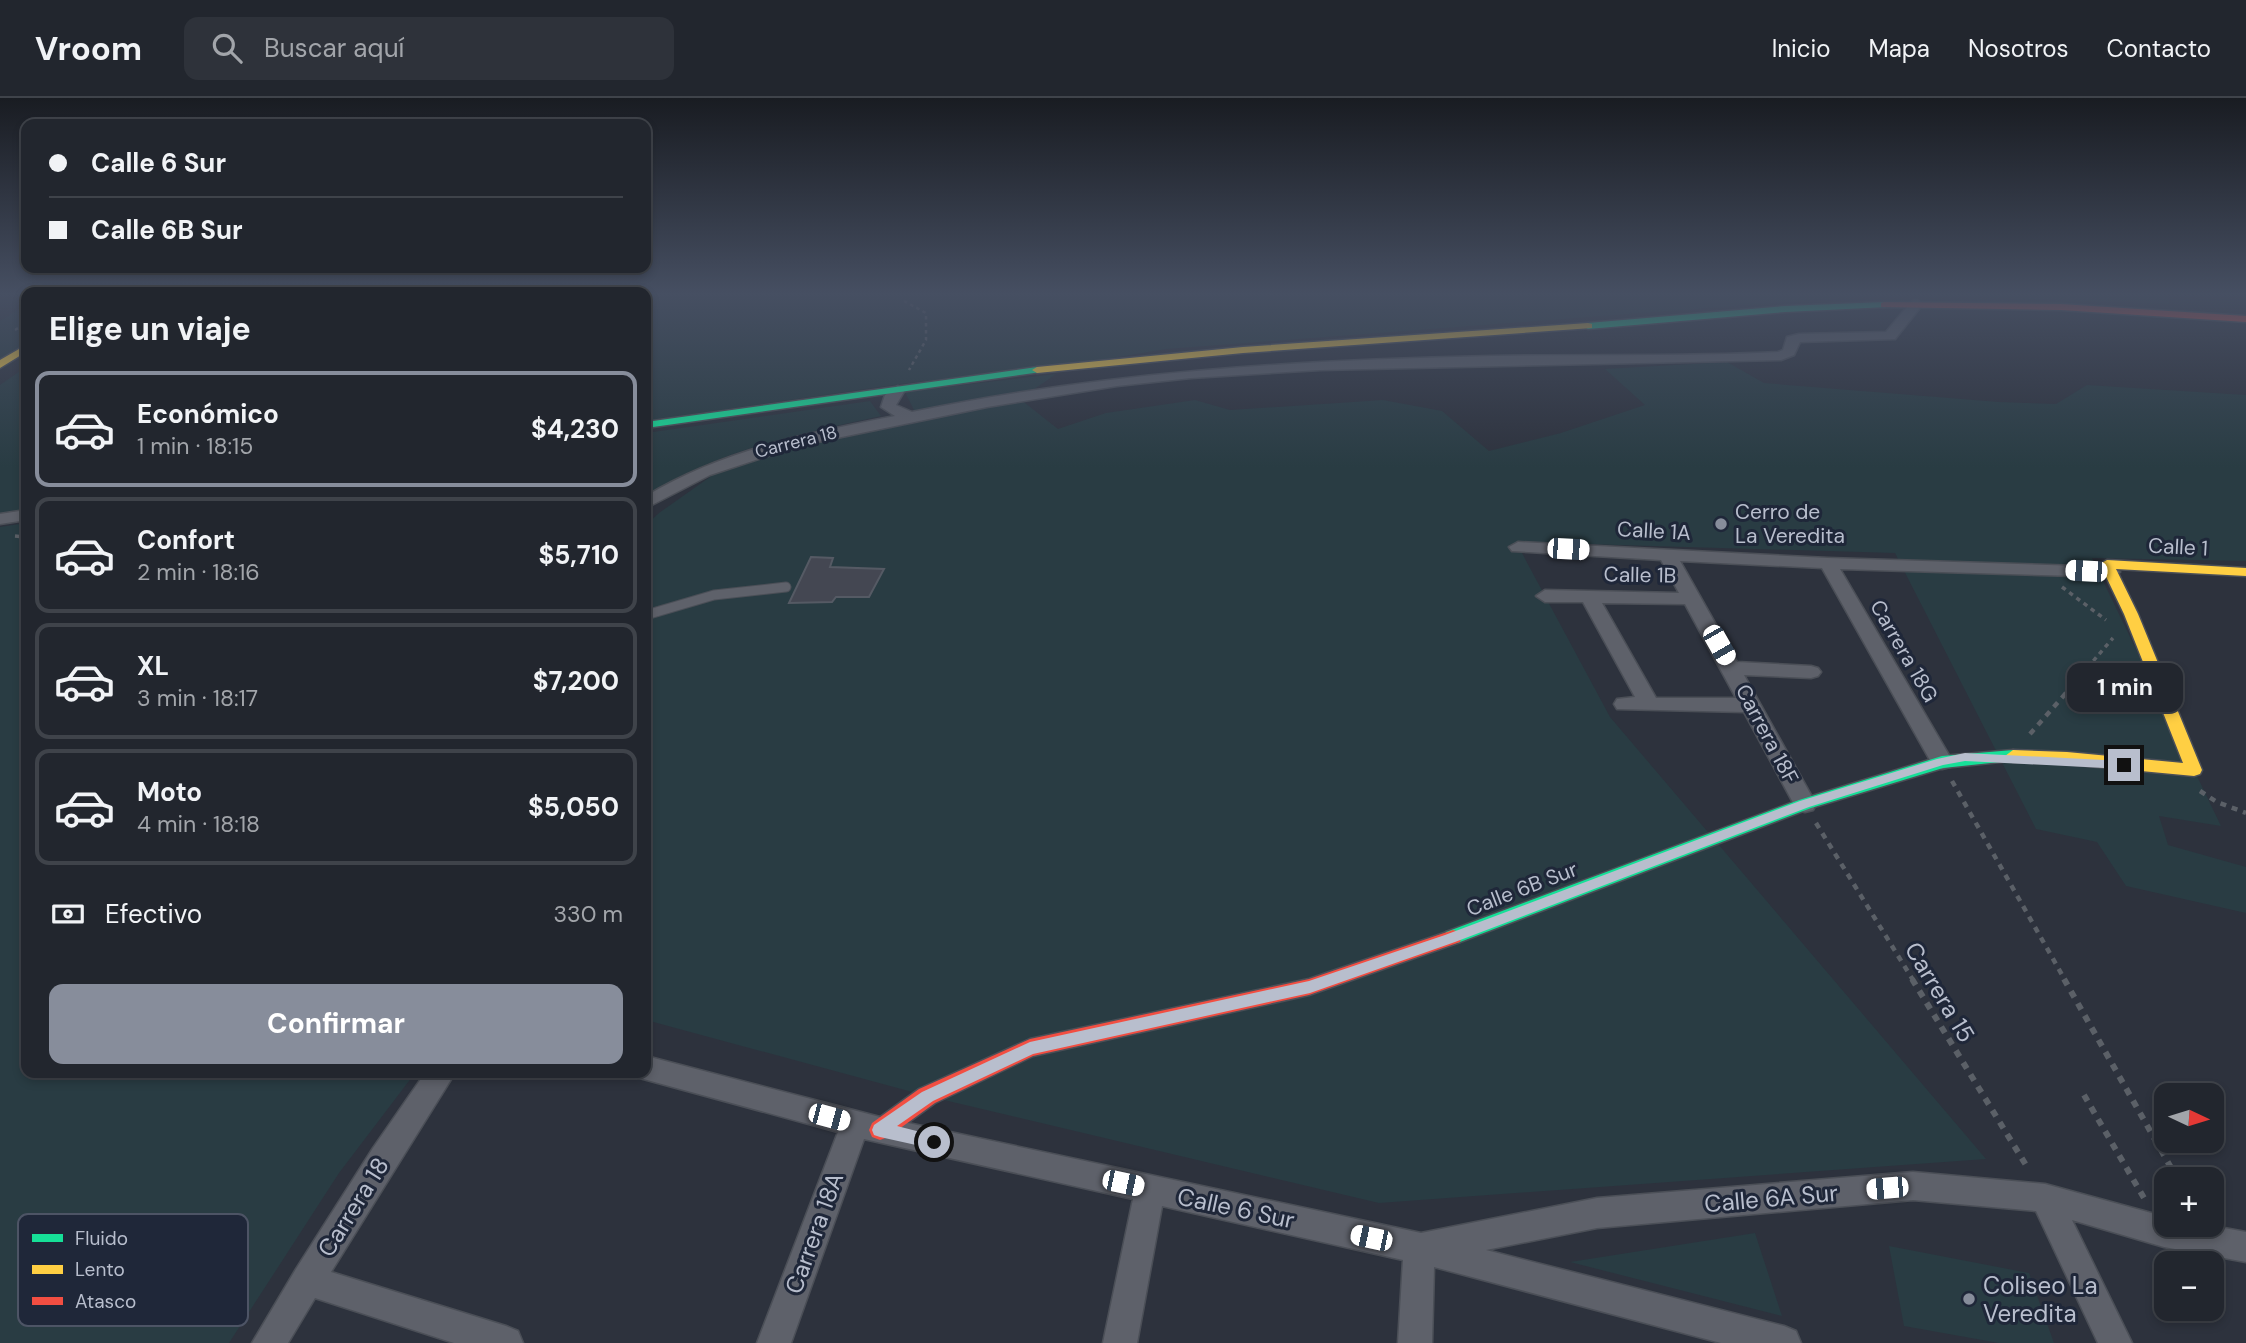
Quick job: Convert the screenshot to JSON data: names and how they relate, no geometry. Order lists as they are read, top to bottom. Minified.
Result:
{"streets":{"street":["Carrera 18","Calle 1A","Calle 1","Calle 1B","Carrera 18G","Carrera 18F","Calle 6B Sur","Calle 6A Sur","Calle 6 Sur","Carrera 18A"],"path":["Carrera 15"]},"crossings":[["Calle 1A","Calle 1"],["Calle 1A","Carrera 18G"],["Calle 1A","Carrera 18F"],["Calle 1B","Carrera 18F"],["Carrera 18G","Calle 6B Sur"],["Carrera 18F","Calle 6B Sur"],["Carrera 18F","Carrera 15"],["Calle 6B Sur","Carrera 15"],["Calle 6B Sur","Calle 6 Sur"],["Calle 6B Sur","Carrera 18A"],["Carrera 15","Calle 6A Sur"],["Calle 6A Sur","Calle 6 Sur"],["Calle 6 Sur","Carrera 18A"]],"places":["Cerro de La Veredita","Coliseo La Veredita"],"legend":["Fluido","Lento","Atasco"],"north":"right","page":{"header":"Vroom","search":"Buscar aquí","nav":["Inicio","Mapa","Nosotros","Contacto"],"banner":["Calle 6 Sur","Calle 6B Sur"],"heading":"Elige un viaje","list":[{"name":"Económico","note":"1 min · 18:15","value":"$4,230"},{"name":"Confort","note":"2 min · 18:16","value":"$5,710"},{"name":"XL","note":"3 min · 18:17","value":"$7,200"},{"name":"Moto","note":"4 min · 18:18","value":"$5,050"}],"bubble":"1 min","pay":["Efectivo","330 m"],"buttons":"Confirmar","map_buttons":["+","−"]}}
